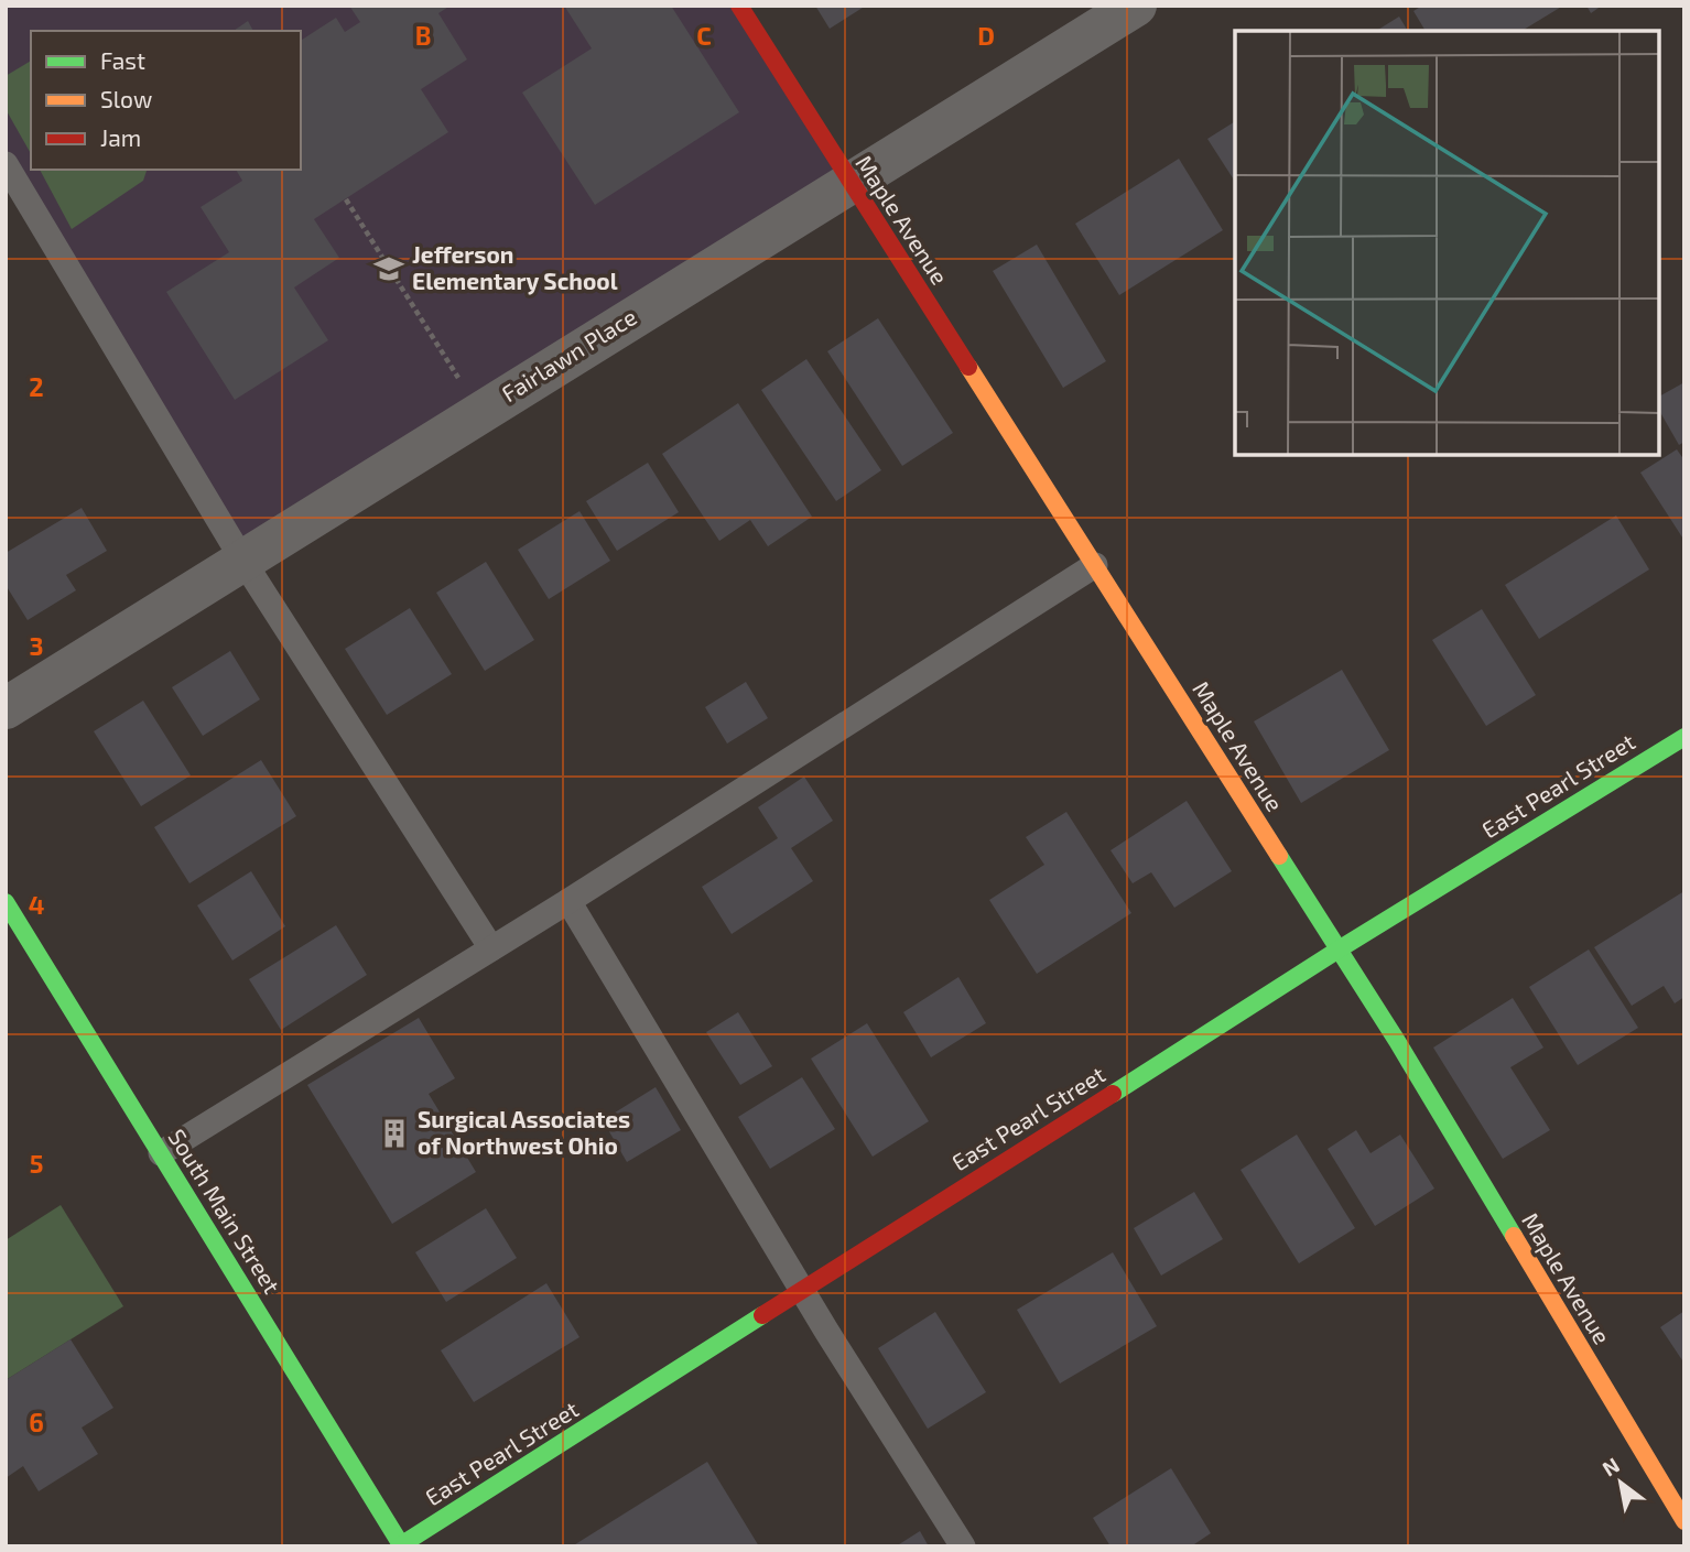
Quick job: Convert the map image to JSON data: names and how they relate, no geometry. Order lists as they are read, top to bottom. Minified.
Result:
{"streets":{"street":["Maple Avenue","Fairlawn Place","East Pearl Street","South Main Street"]},"crossings":[["Maple Avenue","Fairlawn Place"],["Maple Avenue","East Pearl Street"],["East Pearl Street","South Main Street"]],"places":{"school or university":["Jefferson Elementary School"],"building":["Surgical Associates of Northwest Ohio"]},"legend":["Fast","Slow","Jam"],"north":"top left","grid":{"columns":["B","C","D"],"rows":["2","3","4","5","6"]}}
